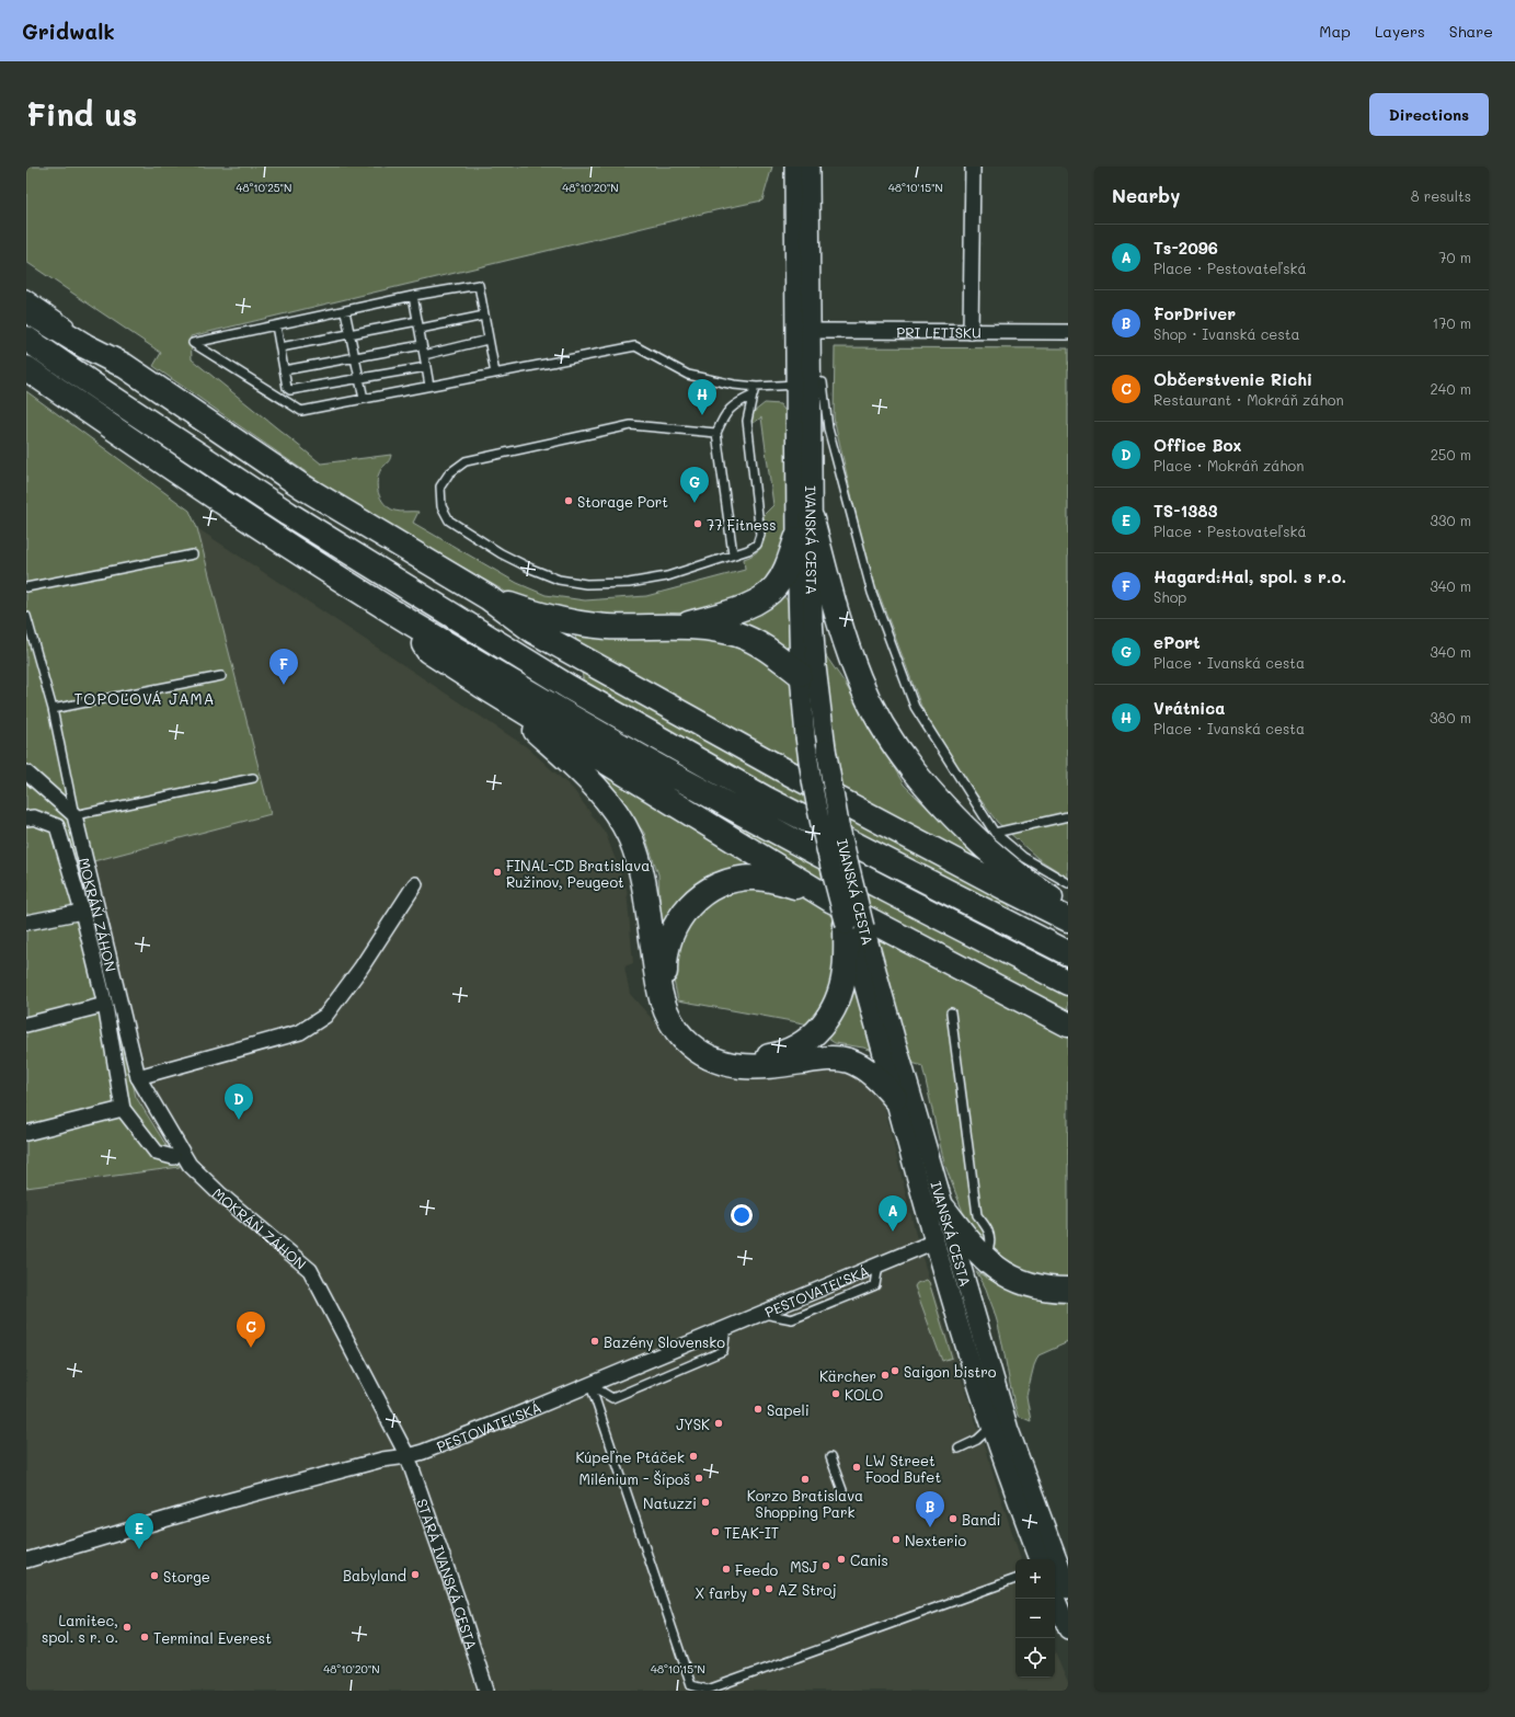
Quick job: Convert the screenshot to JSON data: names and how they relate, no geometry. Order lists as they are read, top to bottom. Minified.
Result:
{"streets":{"street":["PRI LETISKU","IVANSKÁ CESTA","MOKRÁŇ ZÁHON","PESTOVATEĽSKÁ","STARÁ IVANSKÁ CESTA"]},"crossings":[["PRI LETISKU","IVANSKÁ CESTA"],["IVANSKÁ CESTA","PESTOVATEĽSKÁ"],["MOKRÁŇ ZÁHON","PESTOVATEĽSKÁ"],["MOKRÁŇ ZÁHON","STARÁ IVANSKÁ CESTA"],["PESTOVATEĽSKÁ","STARÁ IVANSKÁ CESTA"]],"districts":["TOPOĽOVÁ JAMA"],"places":["Storage Port","77 Fitness","FINAL-CD Bratislava Ružinov, Peugeot","Bazény Slovensko","Saigon bistro","Kärcher","KOLO","Sapeli","JYSK","Kúpeľne Ptáček","LW Street Food Bufet","Milénium - Šípoš","Korzo Bratislava Shopping Park","Natuzzi","Bandi","TEAK-IT","Nexterio","Canis","MSJ","Feedo","Babyland","Storge","AZ Stroj","X farby","Lamitec, spol. s r. o.","Terminal Everest"],"page":{"header":"Gridwalk","nav":["Map","Layers","Share"],"buttons":"Directions","title":"Find us","heading":["Nearby","8 results"],"list":[{"mark":"A","name":"Ts-2096","note":"Place · Pestovateľská","value":"70 m"},{"mark":"B","name":"ForDriver","note":"Shop · Ivanská cesta","value":"170 m"},{"mark":"C","name":"Občerstvenie Richi","note":"Restaurant · Mokráň záhon","value":"240 m"},{"mark":"D","name":"Office Box","note":"Place · Mokráň záhon","value":"250 m"},{"mark":"E","name":"TS-1383","note":"Place · Pestovateľská","value":"330 m"},{"mark":"F","name":"Hagard:Hal, spol. s r.o.","note":"Shop","value":"340 m"},{"mark":"G","name":"ePort","note":"Place · Ivanská cesta","value":"340 m"},{"mark":"H","name":"Vrátnica","note":"Place · Ivanská cesta","value":"380 m"}],"pins":["H","G","F","D","A","C","B","E"],"map_buttons":["+","−"]},"coordinates":["48°10'25\"N","48°10'20\"N","48°10'15\"N"]}
